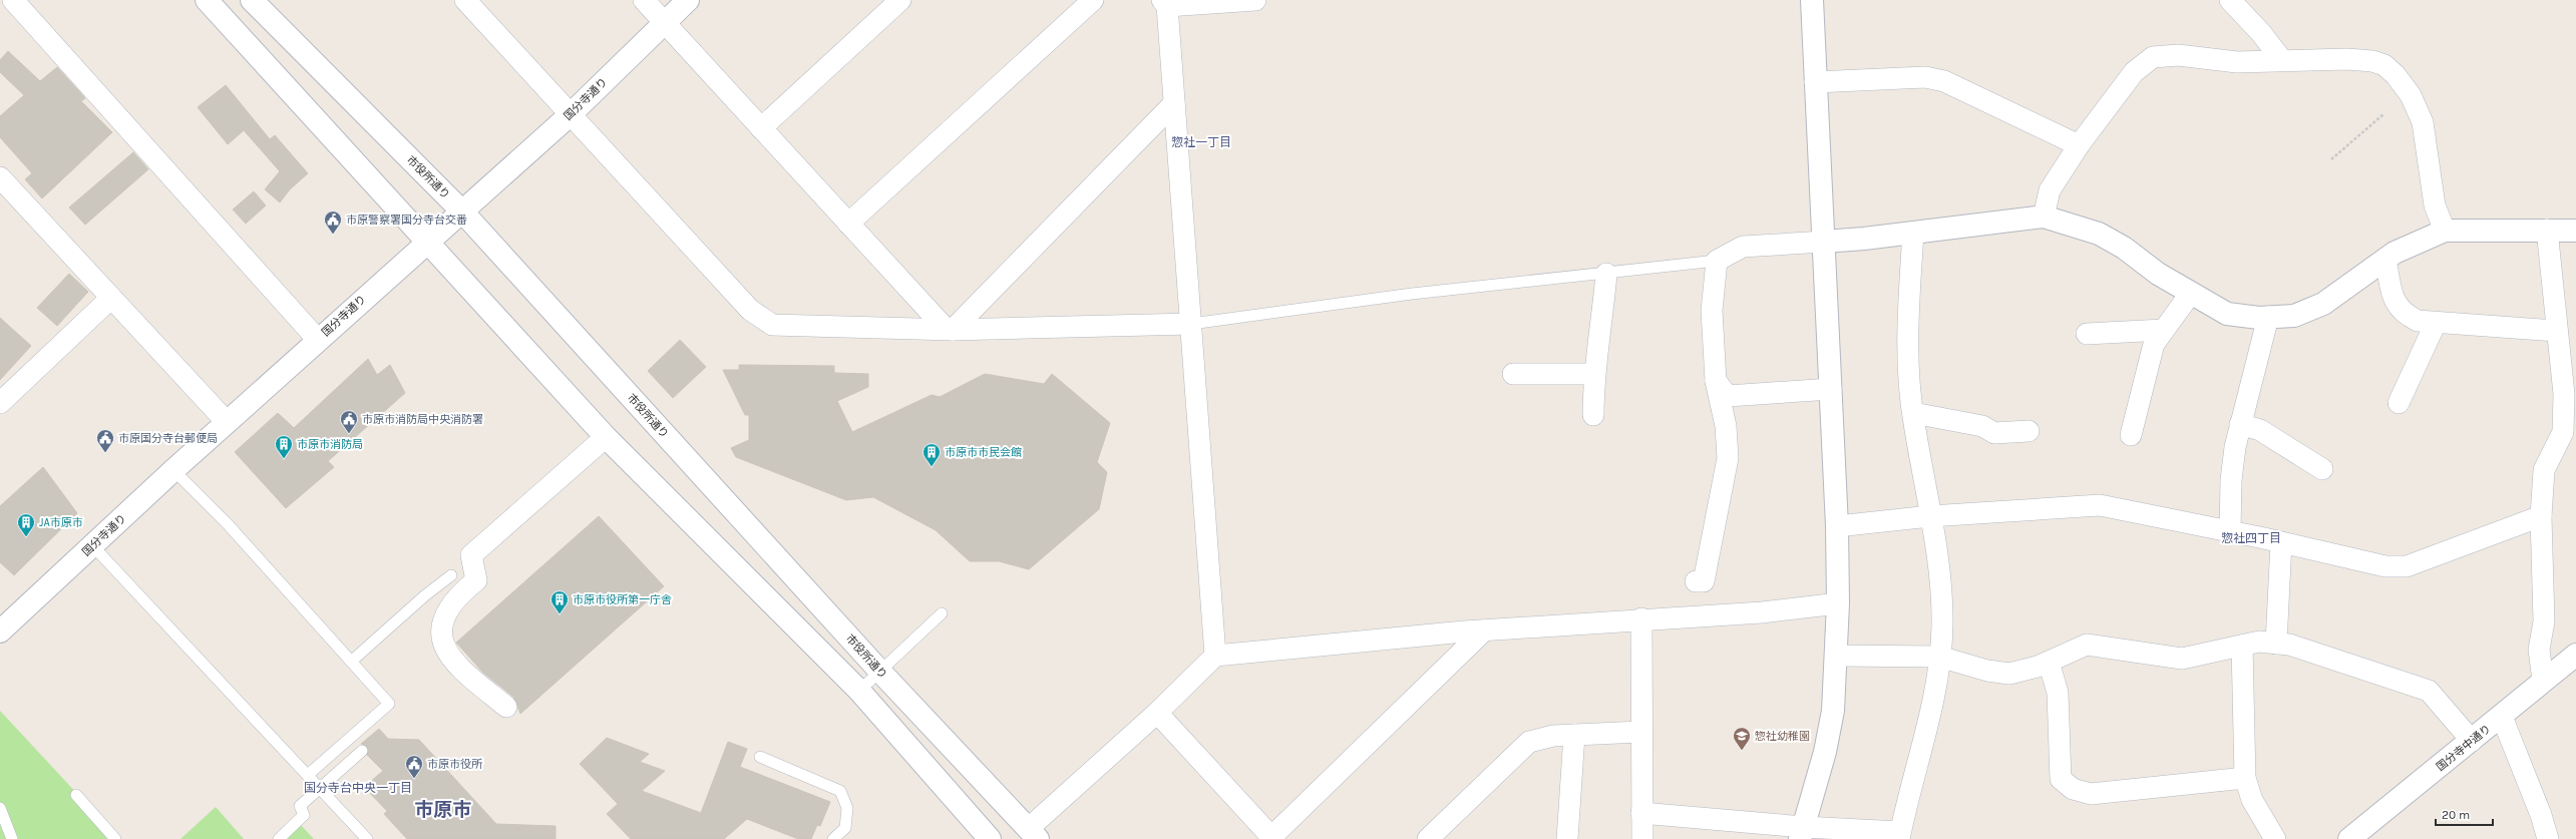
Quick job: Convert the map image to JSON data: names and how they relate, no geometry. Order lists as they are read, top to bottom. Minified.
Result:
{"streets":{"street":["国分寺通り","市役所通り","国分寺中通り"]},"crossings":[["国分寺通り","市役所通り"]],"districts":["惣社一丁目","惣社四丁目","国分寺台中央一丁目","市原市"],"places":{"public building":["市原警察署国分寺台交番","市原市消防局中央消防署","市原国分寺台郵便局","市原市役所"],"building":["市原市消防局","市原市市民会館","JA市原市","市原市役所第一庁舎"],"school or university":["惣社幼稚園"]},"scale_bar":"20 m"}
